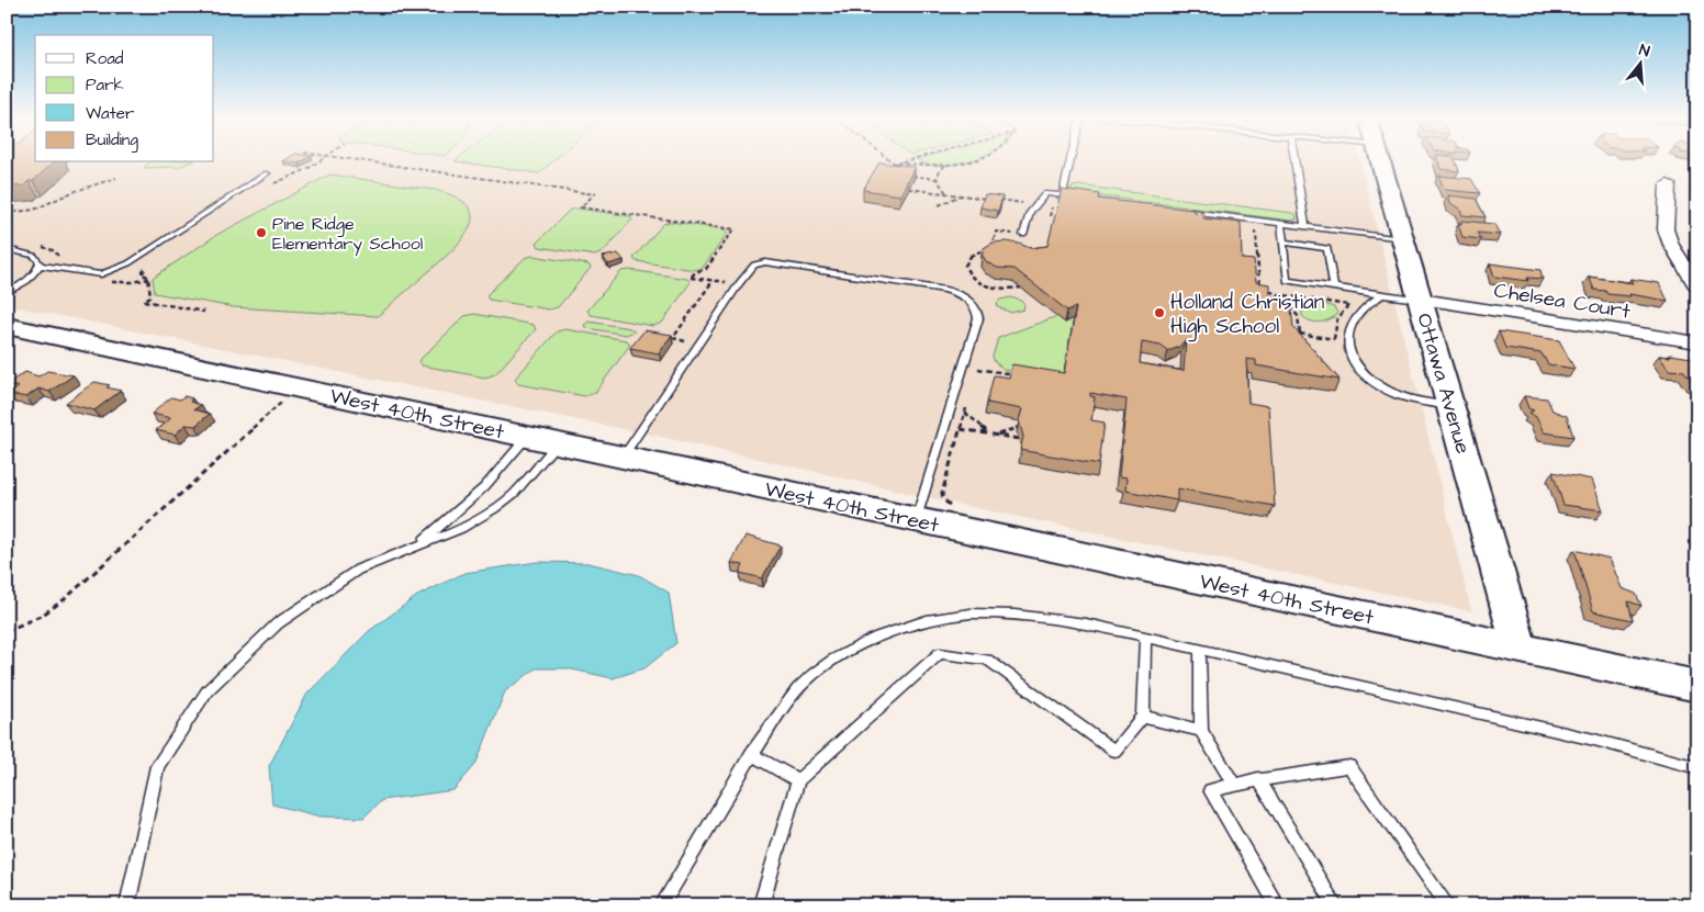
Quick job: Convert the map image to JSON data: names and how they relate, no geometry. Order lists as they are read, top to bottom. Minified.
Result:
{"streets":{"street":["Chelsea Court","Ottawa Avenue","West 40th Street"]},"crossings":[["Chelsea Court","Ottawa Avenue"],["Ottawa Avenue","West 40th Street"]],"places":["Pine Ridge Elementary School","Holland Christian High School"],"legend":["Road","Park","Water","Building"],"north":"top"}
